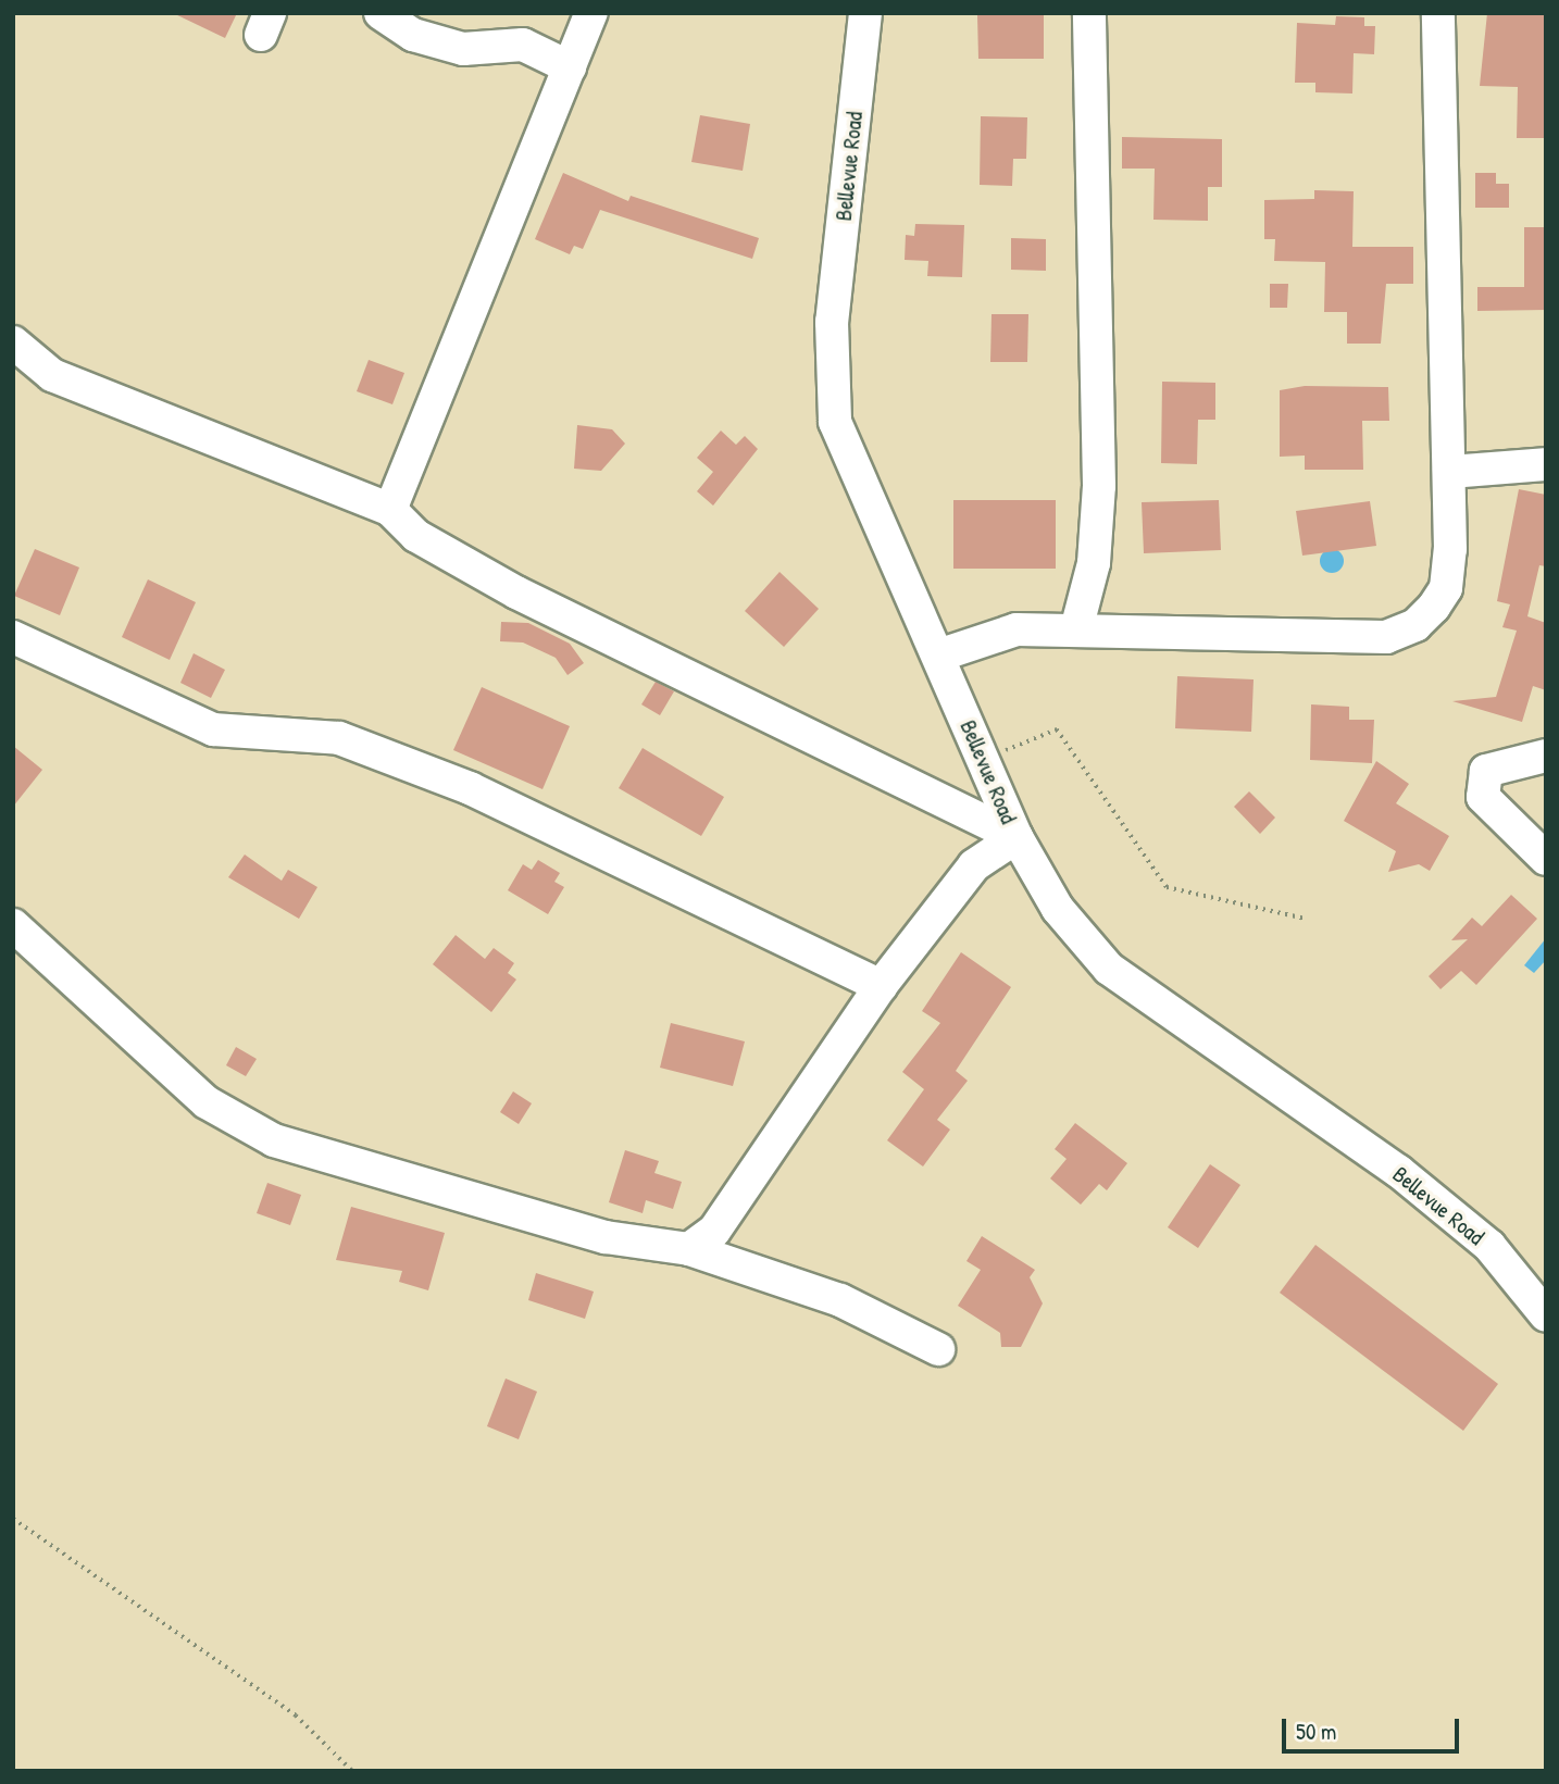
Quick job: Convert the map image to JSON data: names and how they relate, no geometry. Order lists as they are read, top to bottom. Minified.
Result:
{"streets":{"street":["Bellevue Road"]},"scale_bar":"50 m"}
